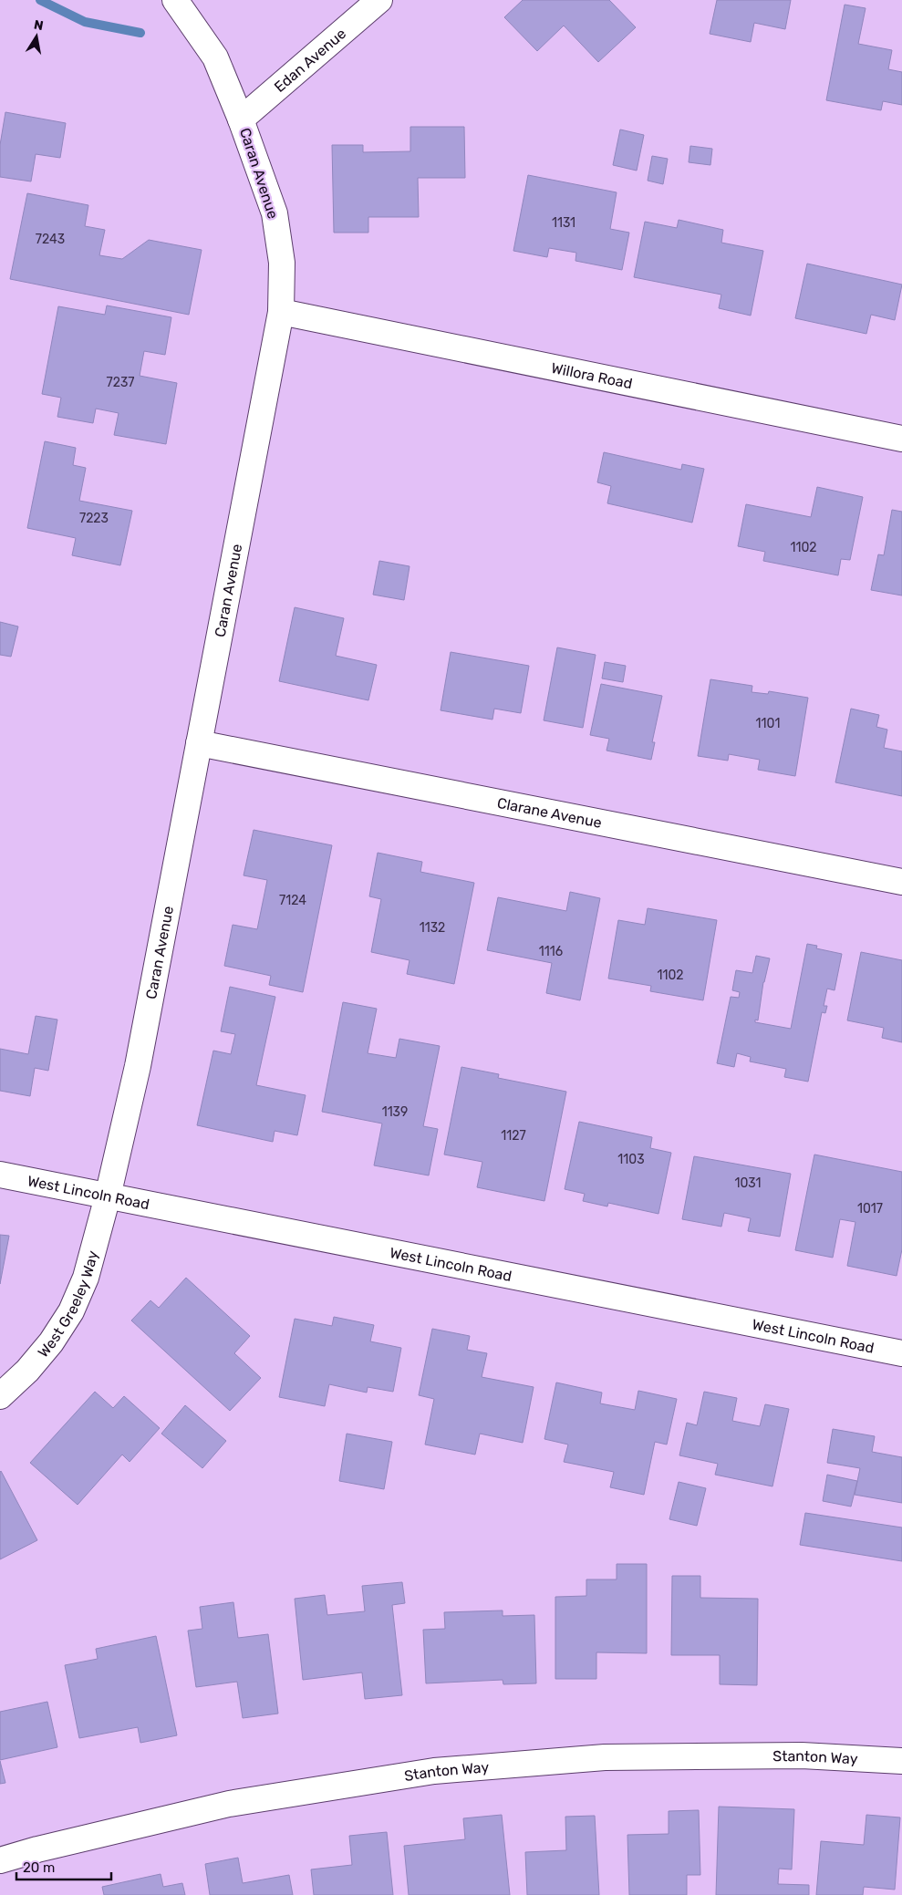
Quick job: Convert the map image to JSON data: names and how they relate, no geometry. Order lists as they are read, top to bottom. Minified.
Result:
{"streets":{"street":["Edan Avenue","Caran Avenue","Willora Road","Clarane Avenue","West Lincoln Road","West Greeley Way","Stanton Way"]},"crossings":[["Edan Avenue","Caran Avenue"],["Caran Avenue","Willora Road"],["Caran Avenue","Clarane Avenue"],["Caran Avenue","West Lincoln Road"],["Caran Avenue","West Greeley Way"],["West Lincoln Road","West Greeley Way"]],"house_numbers":["1131","7243","7237","7223","1102","1101","7124","1132","1116","1102","1139","1127","1103","1031","1017"],"scale_bar":"20 m","north":"top"}
